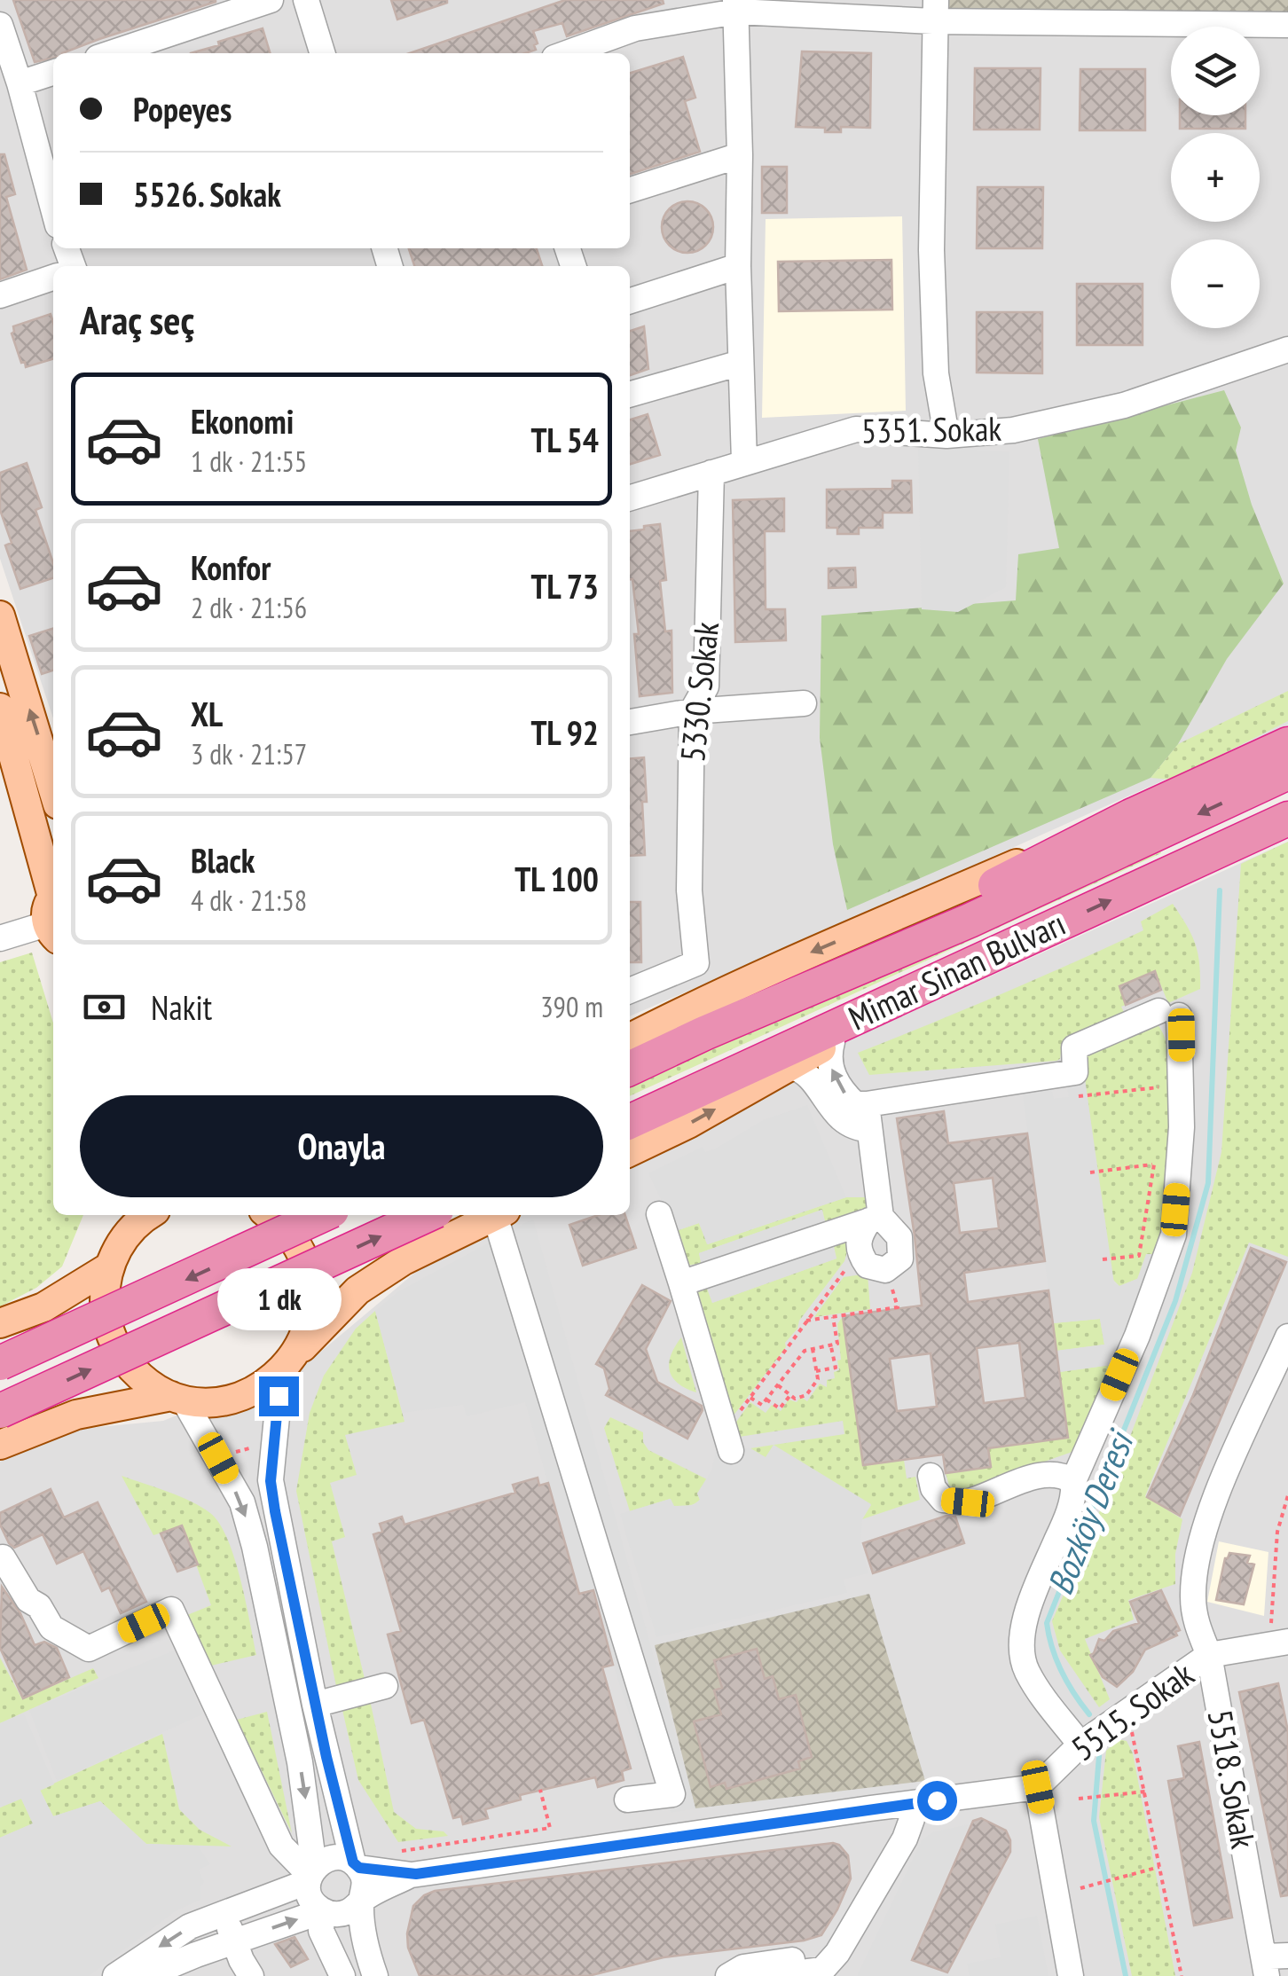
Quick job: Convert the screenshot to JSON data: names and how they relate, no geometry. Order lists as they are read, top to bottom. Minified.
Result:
{"streets":{"highway":["Mimar Sinan Bulvarı"],"street":["5351. Sokak","5330. Sokak","5515. Sokak","5518. Sokak"]},"crossings":[["5351. Sokak","5330. Sokak"],["5515. Sokak","5518. Sokak"]],"water":["Bozköy Deresi"],"page":{"map_buttons":["+","−"],"banner":["Popeyes","5526. Sokak"],"heading":"Araç seç","list":[{"name":"Ekonomi","note":"1 dk · 21:55","value":"TL 54"},{"name":"Konfor","note":"2 dk · 21:56","value":"TL 73"},{"name":"XL","note":"3 dk · 21:57","value":"TL 92"},{"name":"Black","note":"4 dk · 21:58","value":"TL 100"}],"pay":["Nakit","390 m"],"buttons":"Onayla","bubble":"1 dk"}}
